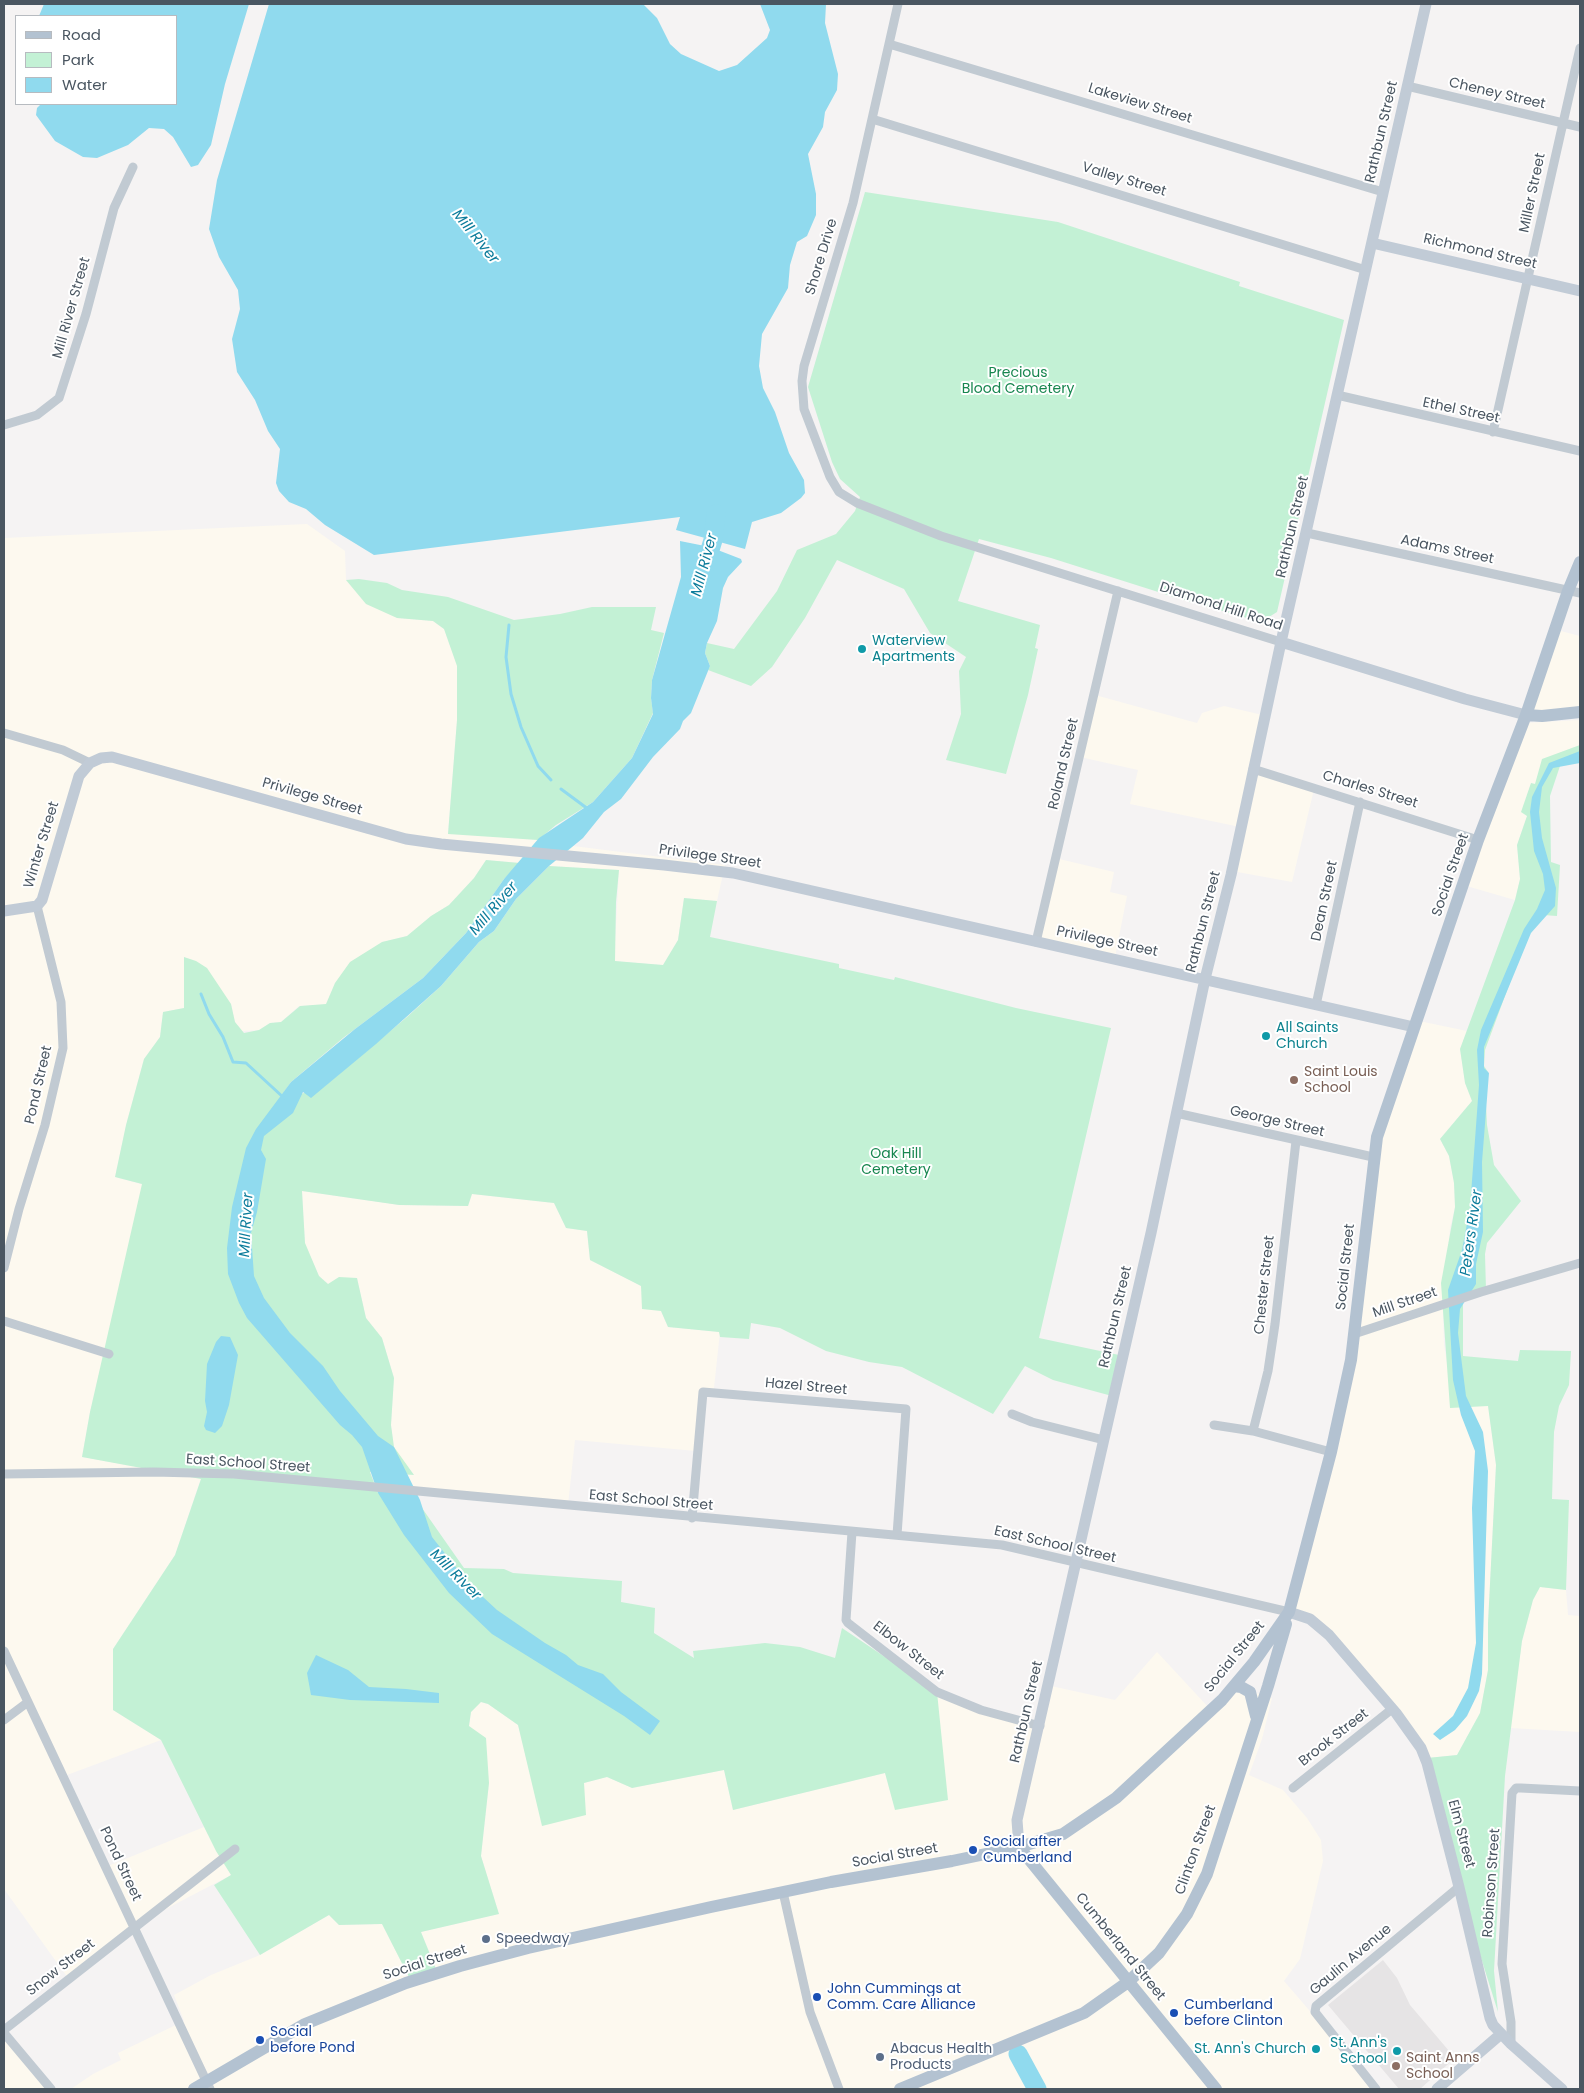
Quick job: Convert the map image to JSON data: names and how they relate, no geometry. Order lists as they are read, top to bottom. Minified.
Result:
{"streets":{"main road":["Rathbun Street","Richmond Street","Diamond Hill Road","Privilege Street","Winter Street","Social Street","Elm Street","Clinton Street","Cumberland Street"],"street":["Cheney Street","Lakeview Street","Valley Street","Miller Street","Shore Drive","Mill River Street","Ethel Street","Adams Street","Roland Street","Charles Street","Dean Street","Pond Street","George Street","Chester Street","Mill Street","Hazel Street","East School Street","Elbow Street","Brook Street","Robinson Street","Gaulin Avenue","Snow Street"]},"crossings":[["Cheney Street","Rathbun Street"],["Cheney Street","Miller Street"],["Lakeview Street","Rathbun Street"],["Lakeview Street","Shore Drive"],["Rathbun Street","Valley Street"],["Rathbun Street","Richmond Street"],["Rathbun Street","Ethel Street"],["Rathbun Street","Adams Street"],["Rathbun Street","Diamond Hill Road"],["Rathbun Street","Charles Street"],["Rathbun Street","Privilege Street"],["Rathbun Street","Social Street"],["Rathbun Street","George Street"],["Rathbun Street","East School Street"],["Rathbun Street","Elbow Street"],["Rathbun Street","Cumberland Street"],["Valley Street","Shore Drive"],["Miller Street","Richmond Street"],["Miller Street","Ethel Street"],["Shore Drive","Diamond Hill Road"],["Adams Street","Social Street"],["Diamond Hill Road","Roland Street"],["Diamond Hill Road","Social Street"],["Roland Street","Privilege Street"],["Charles Street","Social Street"],["Charles Street","Dean Street"],["Privilege Street","Winter Street"],["Privilege Street","Social Street"],["Privilege Street","Dean Street"],["Winter Street","Pond Street"],["Social Street","Pond Street"],["Social Street","George Street"],["Social Street","Mill Street"],["Social Street","East School Street"],["Social Street","Elm Street"],["Social Street","Clinton Street"],["Social Street","Cumberland Street"],["Pond Street","Snow Street"],["George Street","Chester Street"],["Hazel Street","East School Street"],["East School Street","Elbow Street"],["East School Street","Elm Street"],["East School Street","Clinton Street"],["Brook Street","Elm Street"],["Elm Street","Clinton Street"],["Elm Street","Robinson Street"],["Elm Street","Gaulin Avenue"],["Clinton Street","Cumberland Street"]],"water":["Mill River","Peters River"],"parks":["Precious Blood Cemetery","Oak Hill Cemetery"],"places":["Waterview Apartments","All Saints Church","Saint Louis School","Social after Cumberland","Speedway","John Cummings at Comm. Care Alliance","Cumberland before Clinton","Social before Pond","St. Ann's Church","St. Ann's School","Abacus Health Products","Saint Anns School"],"legend":["Road","Park","Water"]}
